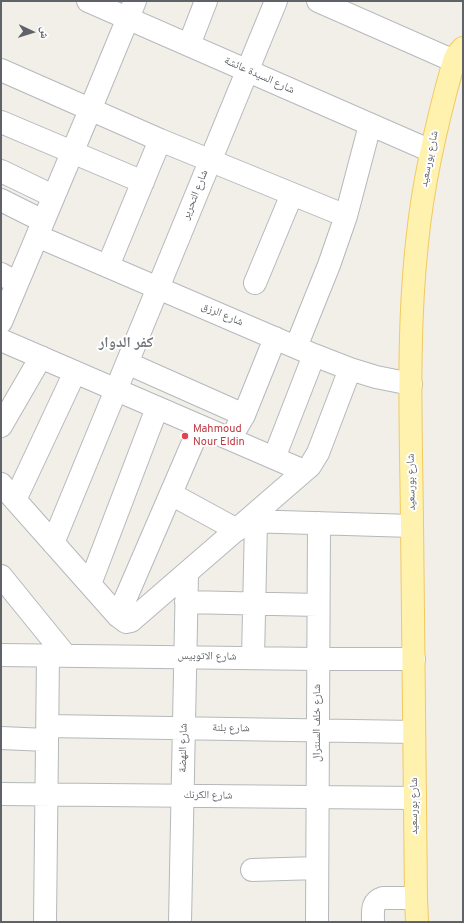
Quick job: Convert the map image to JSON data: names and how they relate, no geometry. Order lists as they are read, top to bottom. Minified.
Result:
{"streets":{"main road":["شارع بورسعيد"],"street":["شارع السيدة عائشة","شارع التحرير","شارع الرزق","شارع الاتوبيس","شارع خلف السنترال","شارع بلنة","شارع النهضة","شارع الكرنك"]},"crossings":[["شارع السيدة عائشة","شارع بورسعيد"],["شارع السيدة عائشة","شارع التحرير"],["شارع بورسعيد","شارع الرزق"],["شارع بورسعيد","شارع الاتوبيس"],["شارع بورسعيد","شارع بلنة"],["شارع بورسعيد","شارع الكرنك"],["شارع التحرير","شارع الرزق"],["شارع الاتوبيس","شارع خلف السنترال"],["شارع الاتوبيس","شارع النهضة"],["شارع خلف السنترال","شارع بلنة"],["شارع خلف السنترال","شارع الكرنك"],["شارع بلنة","شارع النهضة"],["شارع النهضة","شارع الكرنك"]],"districts":["كفر الدوار"],"places":["Mahmoud Nour Eldin"],"north":"right"}
